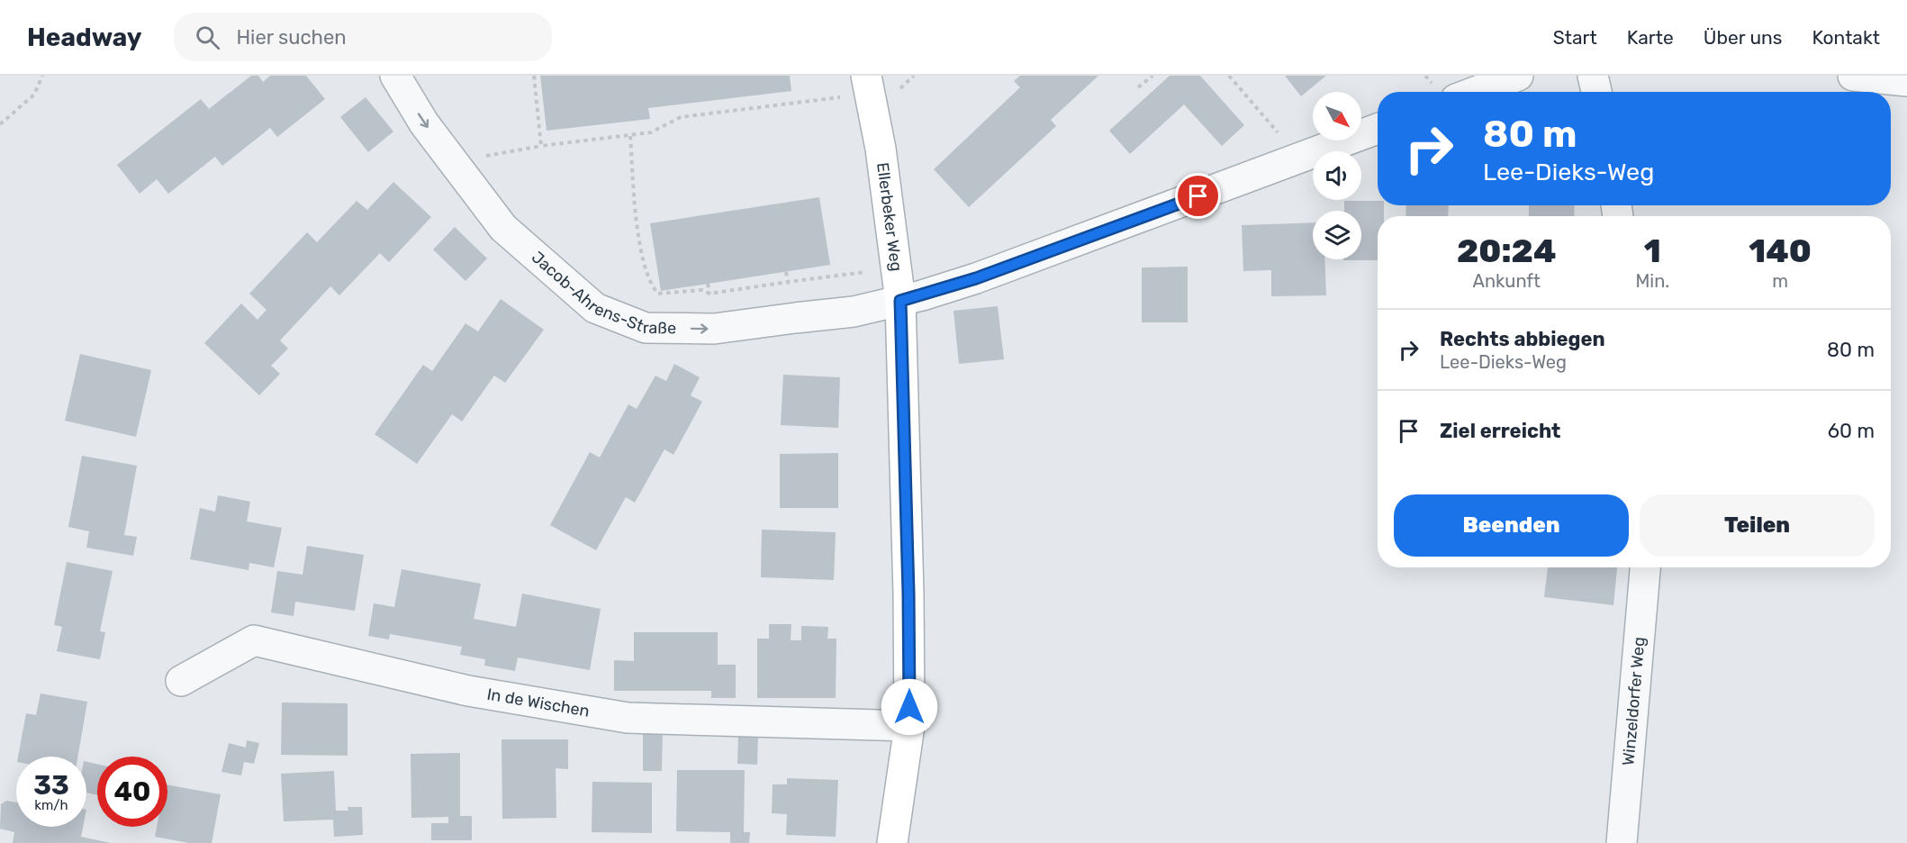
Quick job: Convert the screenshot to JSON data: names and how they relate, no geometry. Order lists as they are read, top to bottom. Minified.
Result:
{"streets":{"street":["Ellerbeker Weg","Jacob-Ahrens-Straße","Winzeldorfer Weg","In de Wischen"]},"crossings":[["Ellerbeker Weg","Jacob-Ahrens-Straße"],["Ellerbeker Weg","In de Wischen"]],"one_way":["Jacob-Ahrens-Straße"],"north":"bottom right","page":{"header":"Headway","search":"Hier suchen","nav":["Start","Karte","Über uns","Kontakt"],"turn":["80 m","Lee-Dieks-Weg"],"eta":["20:24","Ankunft","1","Min.","140","m"],"list":[{"name":"Rechts abbiegen","note":"Lee-Dieks-Weg","value":"80 m"},{"name":"Ziel erreicht","value":"60 m"}],"buttons":["Beenden","Teilen"],"speed":"33 km/h","limit":"40"}}
